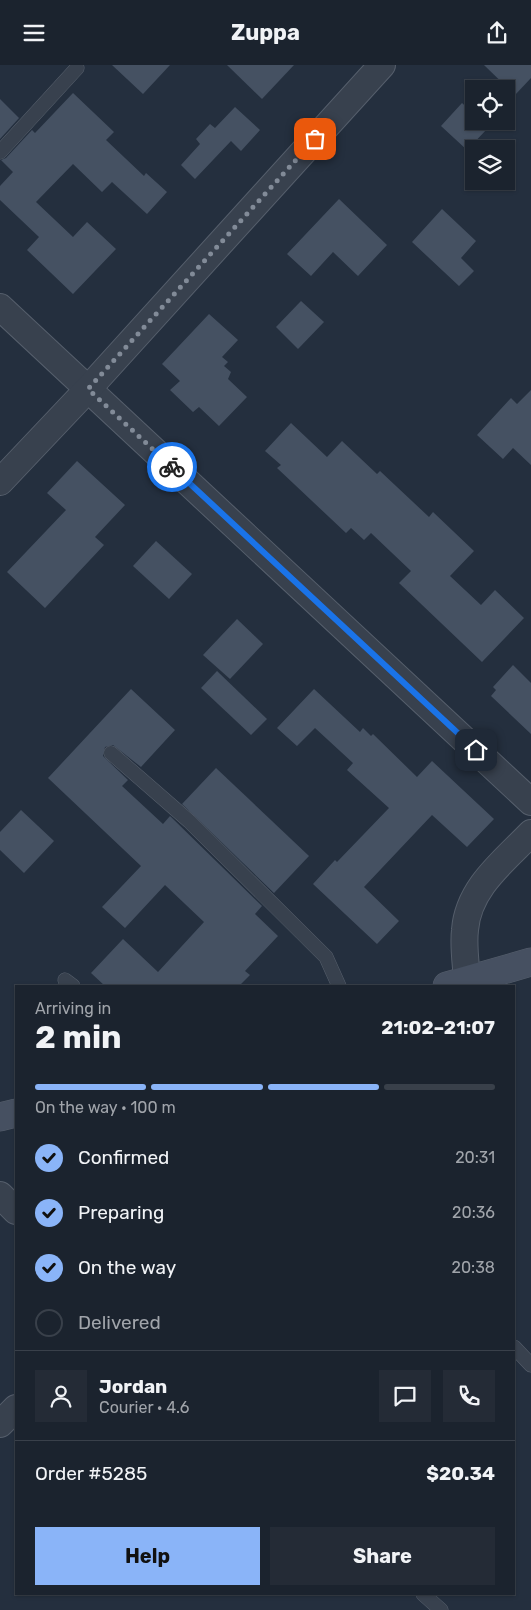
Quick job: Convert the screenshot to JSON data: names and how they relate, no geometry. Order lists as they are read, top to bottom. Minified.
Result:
{"page":{"header":"Zuppa","heading":["2 min","Arriving in","21:02–21:07"],"panel":["Jordan","Courier · 4.6","Order #5285","$20.34"],"bar":"On the way · 100 m","list":[["Confirmed","20:31"],["Preparing","20:36"],["On the way","20:38"],"Delivered"],"buttons":["Help","Share"]}}
